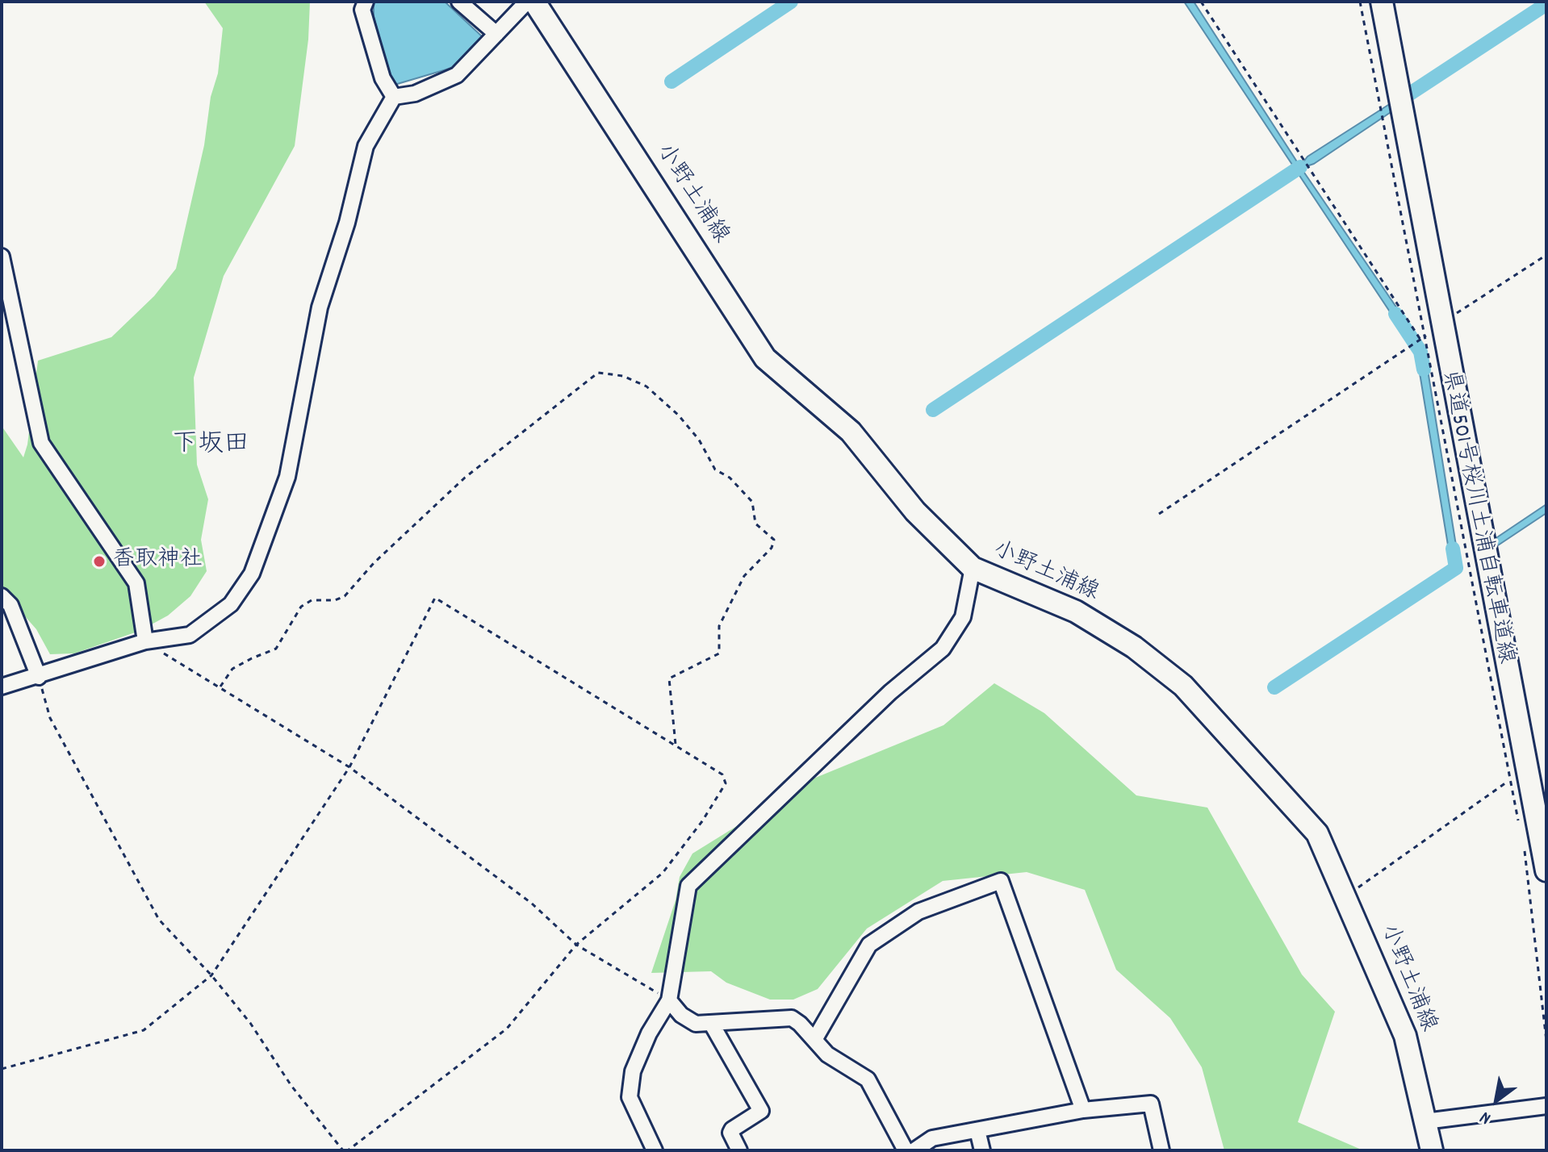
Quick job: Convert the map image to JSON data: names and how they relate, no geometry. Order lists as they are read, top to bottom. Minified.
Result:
{"streets":{"main road":["小野土浦線"],"path":["県道501号桜川土浦自転車道線"]},"districts":["下坂田"],"places":["香取神社"],"north":"bottom left"}
